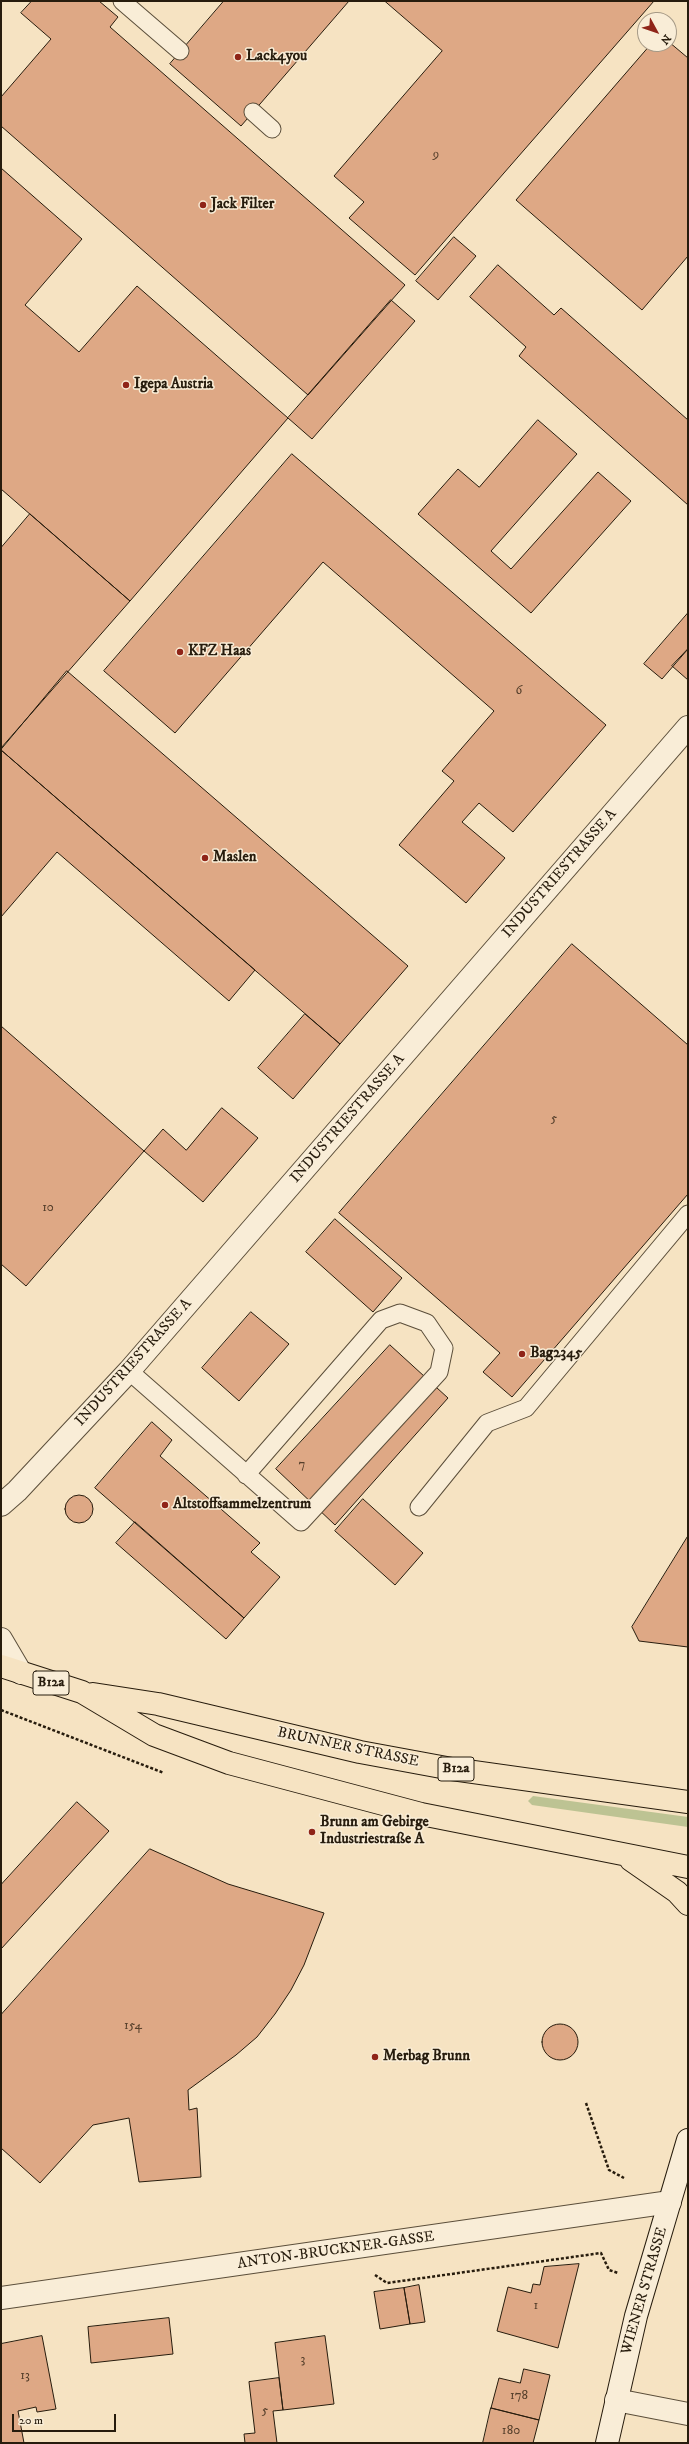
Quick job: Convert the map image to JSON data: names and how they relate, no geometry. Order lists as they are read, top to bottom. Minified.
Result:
{"streets":{"main road":["B12a","BRUNNER STRASSE"],"street":["INDUSTRIESTRASSE A","ANTON-BRUCKNER-GASSE","WIENER STRASSE"]},"crossings":[["B12a","BRUNNER STRASSE"],["ANTON-BRUCKNER-GASSE","WIENER STRASSE"]],"places":["Lack4you","Jack Filter","Igepa Austria","KFZ Haas","Maslen","Bag2345","Altstoffsammelzentrum","Brunn am Gebirge Industriestraße A","Merbag Brunn"],"house_numbers":["9","6","5","10","7","154","1","3","13","178","5","180"],"scale_bar":"20 m","north":"bottom right"}
